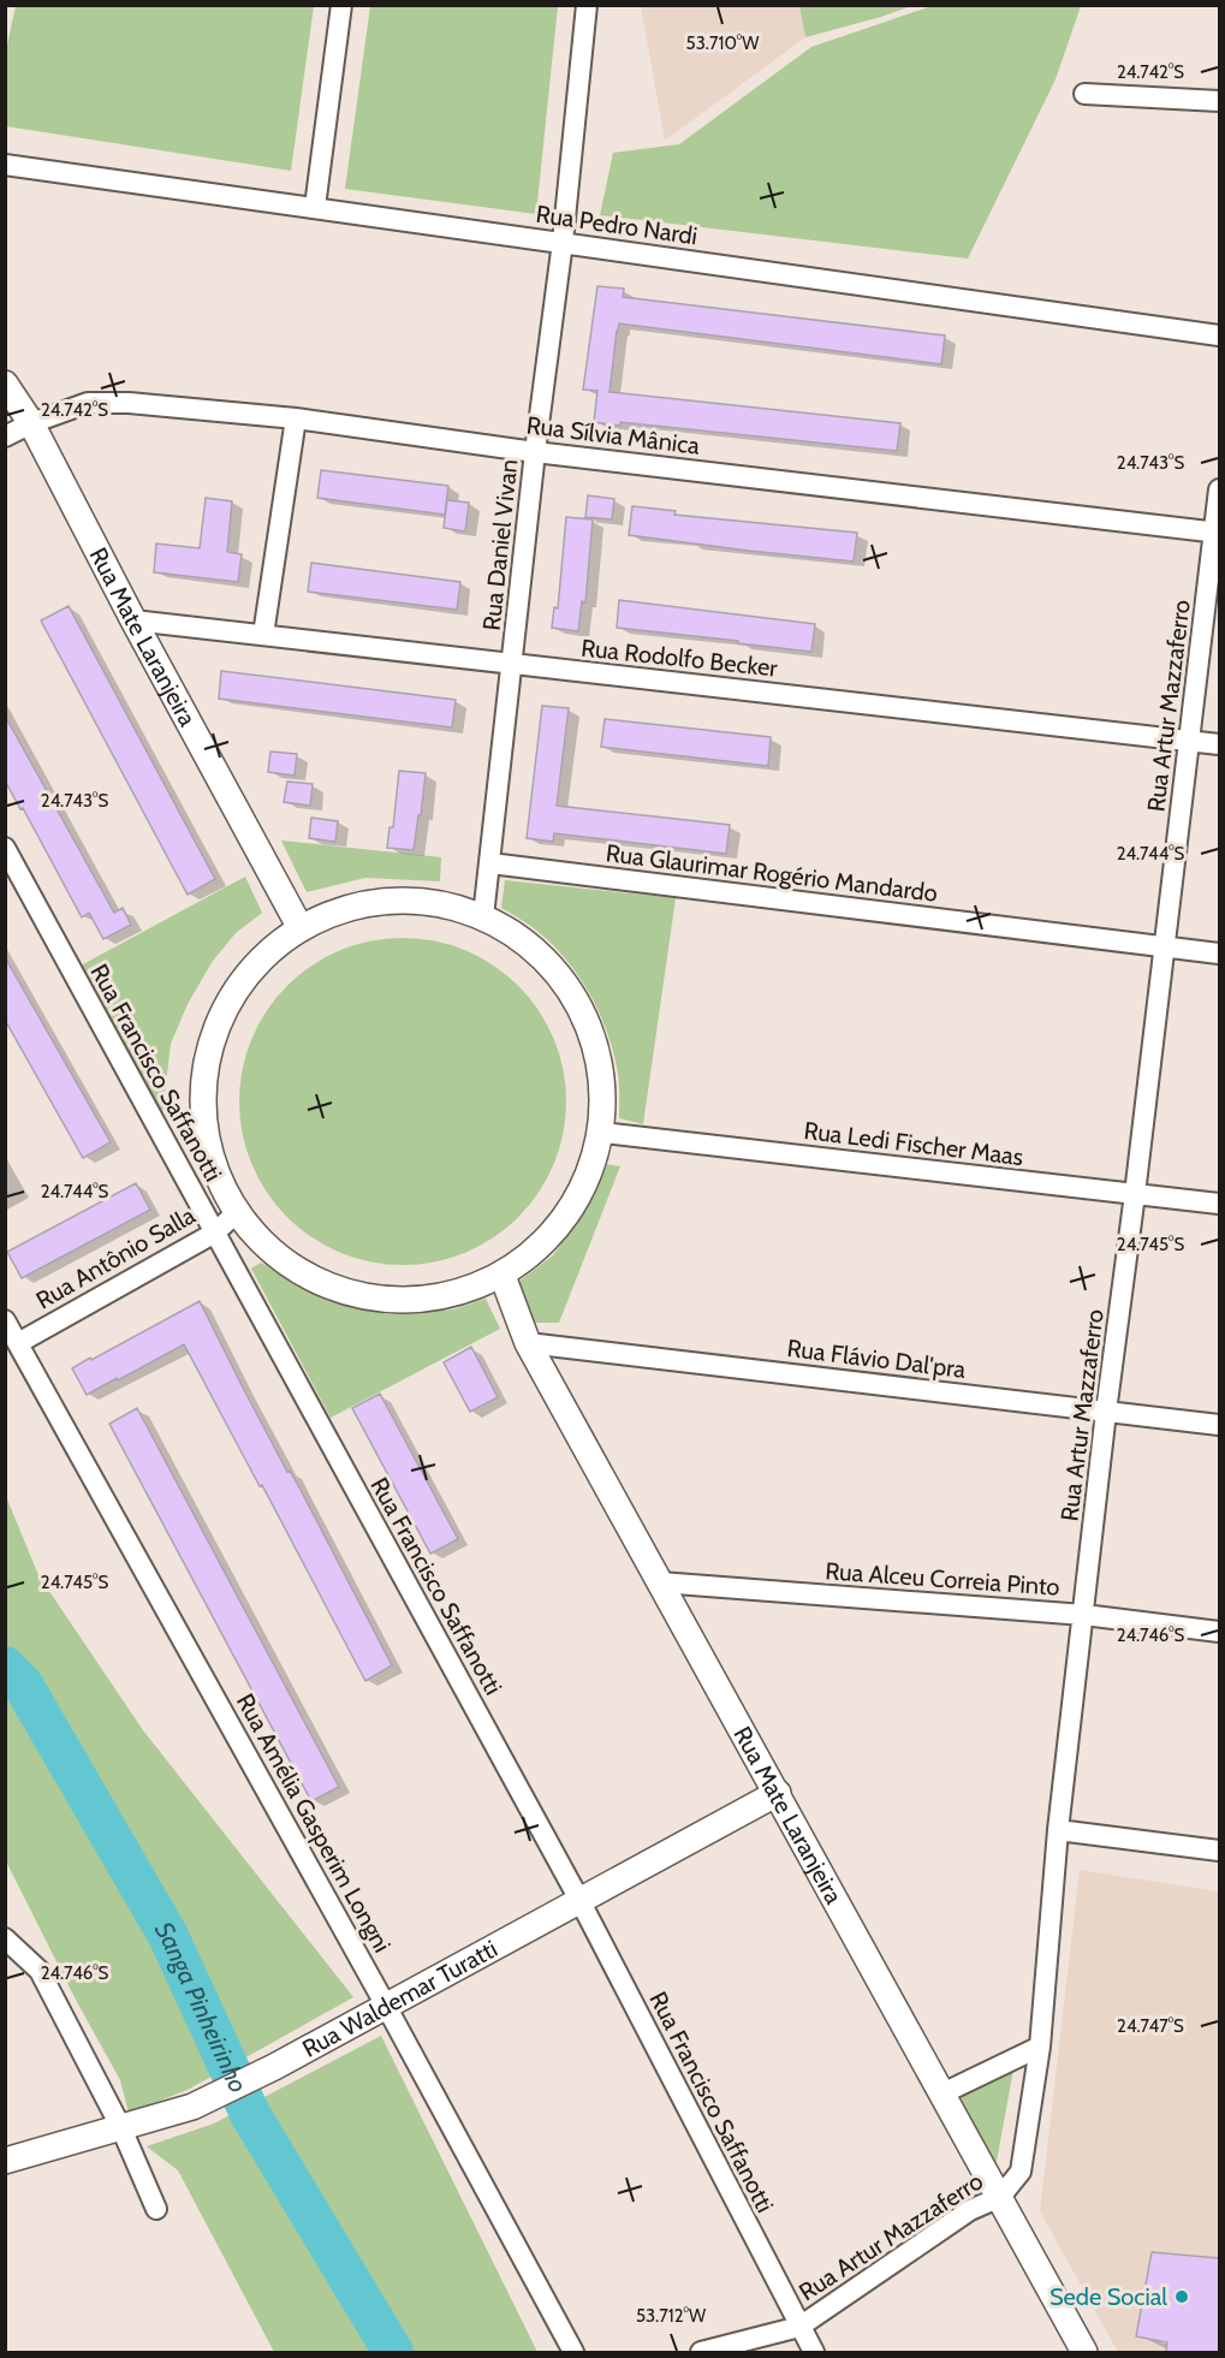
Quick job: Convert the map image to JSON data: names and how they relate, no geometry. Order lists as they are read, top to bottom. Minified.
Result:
{"streets":{"street":["Rua Pedro Nardi","Rua Sílvia Mânica","Rua Daniel Vivan","Rua Mate Laranjeira","Rua Rodolfo Becker","Rua Artur Mazzaferro","Rua Glaurimar Rogério Mandardo","Rua Francisco Saffanotti","Rua Ledi Fischer Maas","Rua Antônio Salla","Rua Flávio Dal'pra","Rua Alceu Correia Pinto","Rua Amélia Gasperim Longni","Rua Waldemar Turatti"]},"crossings":[["Rua Pedro Nardi","Rua Daniel Vivan"],["Rua Sílvia Mânica","Rua Daniel Vivan"],["Rua Sílvia Mânica","Rua Mate Laranjeira"],["Rua Sílvia Mânica","Rua Artur Mazzaferro"],["Rua Daniel Vivan","Rua Rodolfo Becker"],["Rua Daniel Vivan","Rua Glaurimar Rogério Mandardo"],["Rua Mate Laranjeira","Rua Rodolfo Becker"],["Rua Mate Laranjeira","Rua Artur Mazzaferro"],["Rua Mate Laranjeira","Rua Flávio Dal'pra"],["Rua Mate Laranjeira","Rua Alceu Correia Pinto"],["Rua Mate Laranjeira","Rua Waldemar Turatti"],["Rua Rodolfo Becker","Rua Artur Mazzaferro"],["Rua Artur Mazzaferro","Rua Glaurimar Rogério Mandardo"],["Rua Artur Mazzaferro","Rua Francisco Saffanotti"],["Rua Artur Mazzaferro","Rua Ledi Fischer Maas"],["Rua Artur Mazzaferro","Rua Flávio Dal'pra"],["Rua Artur Mazzaferro","Rua Alceu Correia Pinto"],["Rua Francisco Saffanotti","Rua Antônio Salla"],["Rua Francisco Saffanotti","Rua Waldemar Turatti"],["Rua Antônio Salla","Rua Amélia Gasperim Longni"],["Rua Amélia Gasperim Longni","Rua Waldemar Turatti"]],"water":["Sanga Pinheirinho"],"places":["Sede Social"],"coordinates":["53.710°W","24.742°S","24.743°S","24.744°S","24.745°S","24.746°S","24.747°S","53.712°W"]}
